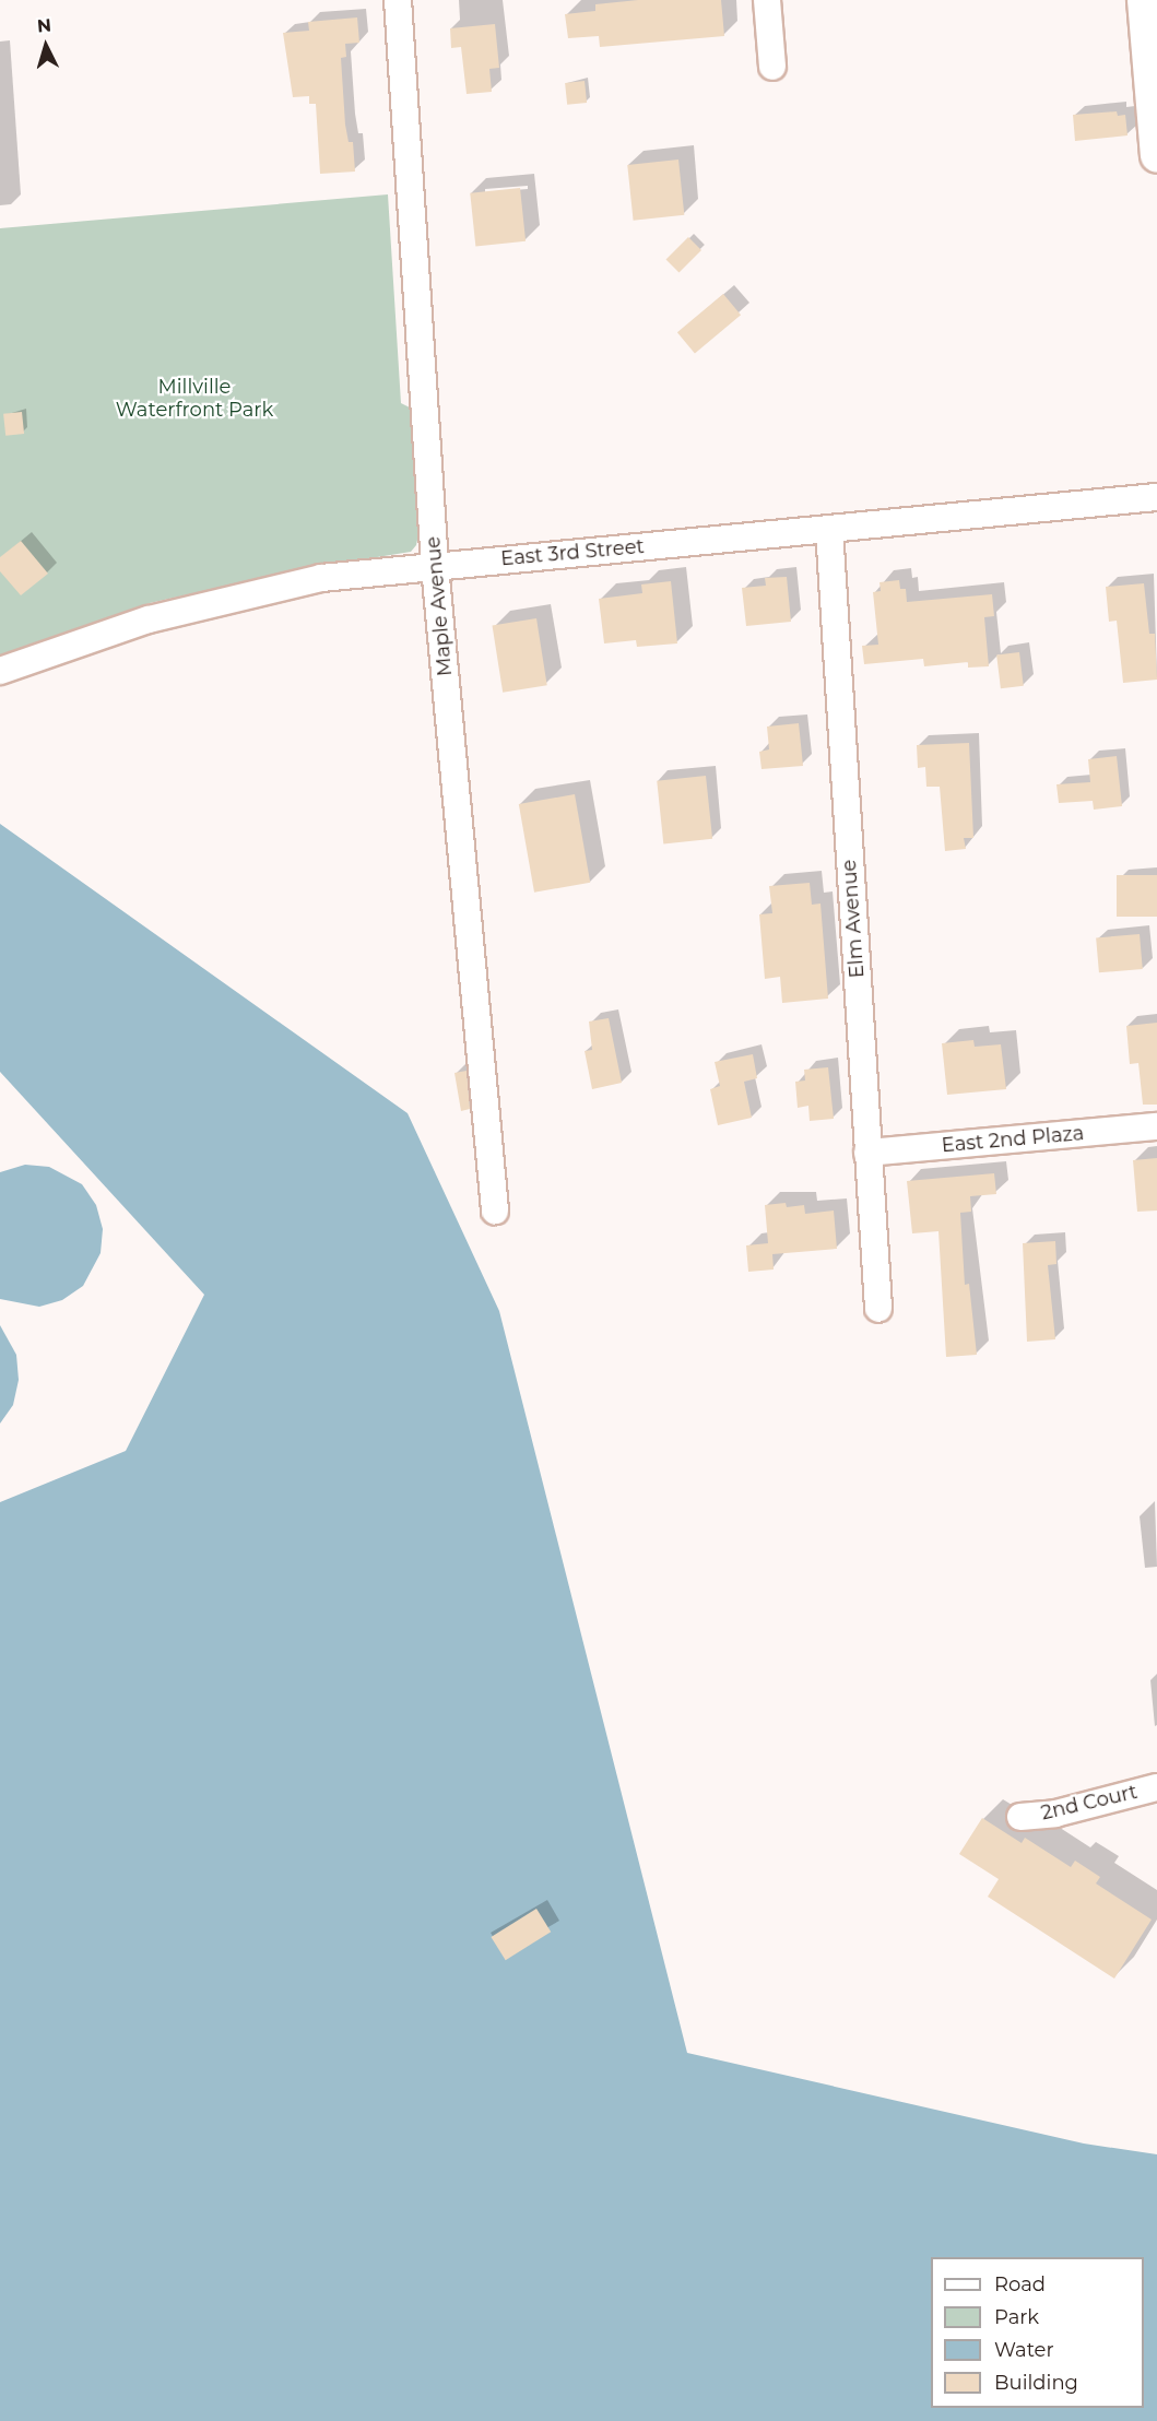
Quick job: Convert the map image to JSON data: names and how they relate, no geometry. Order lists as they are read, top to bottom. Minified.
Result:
{"streets":{"street":["East 3rd Street","Maple Avenue","Elm Avenue","East 2nd Plaza","2nd Court"]},"crossings":[["East 3rd Street","Maple Avenue"],["East 3rd Street","Elm Avenue"],["Elm Avenue","East 2nd Plaza"]],"parks":["Millville Waterfront Park"],"legend":["Road","Park","Water","Building"],"north":"top"}
